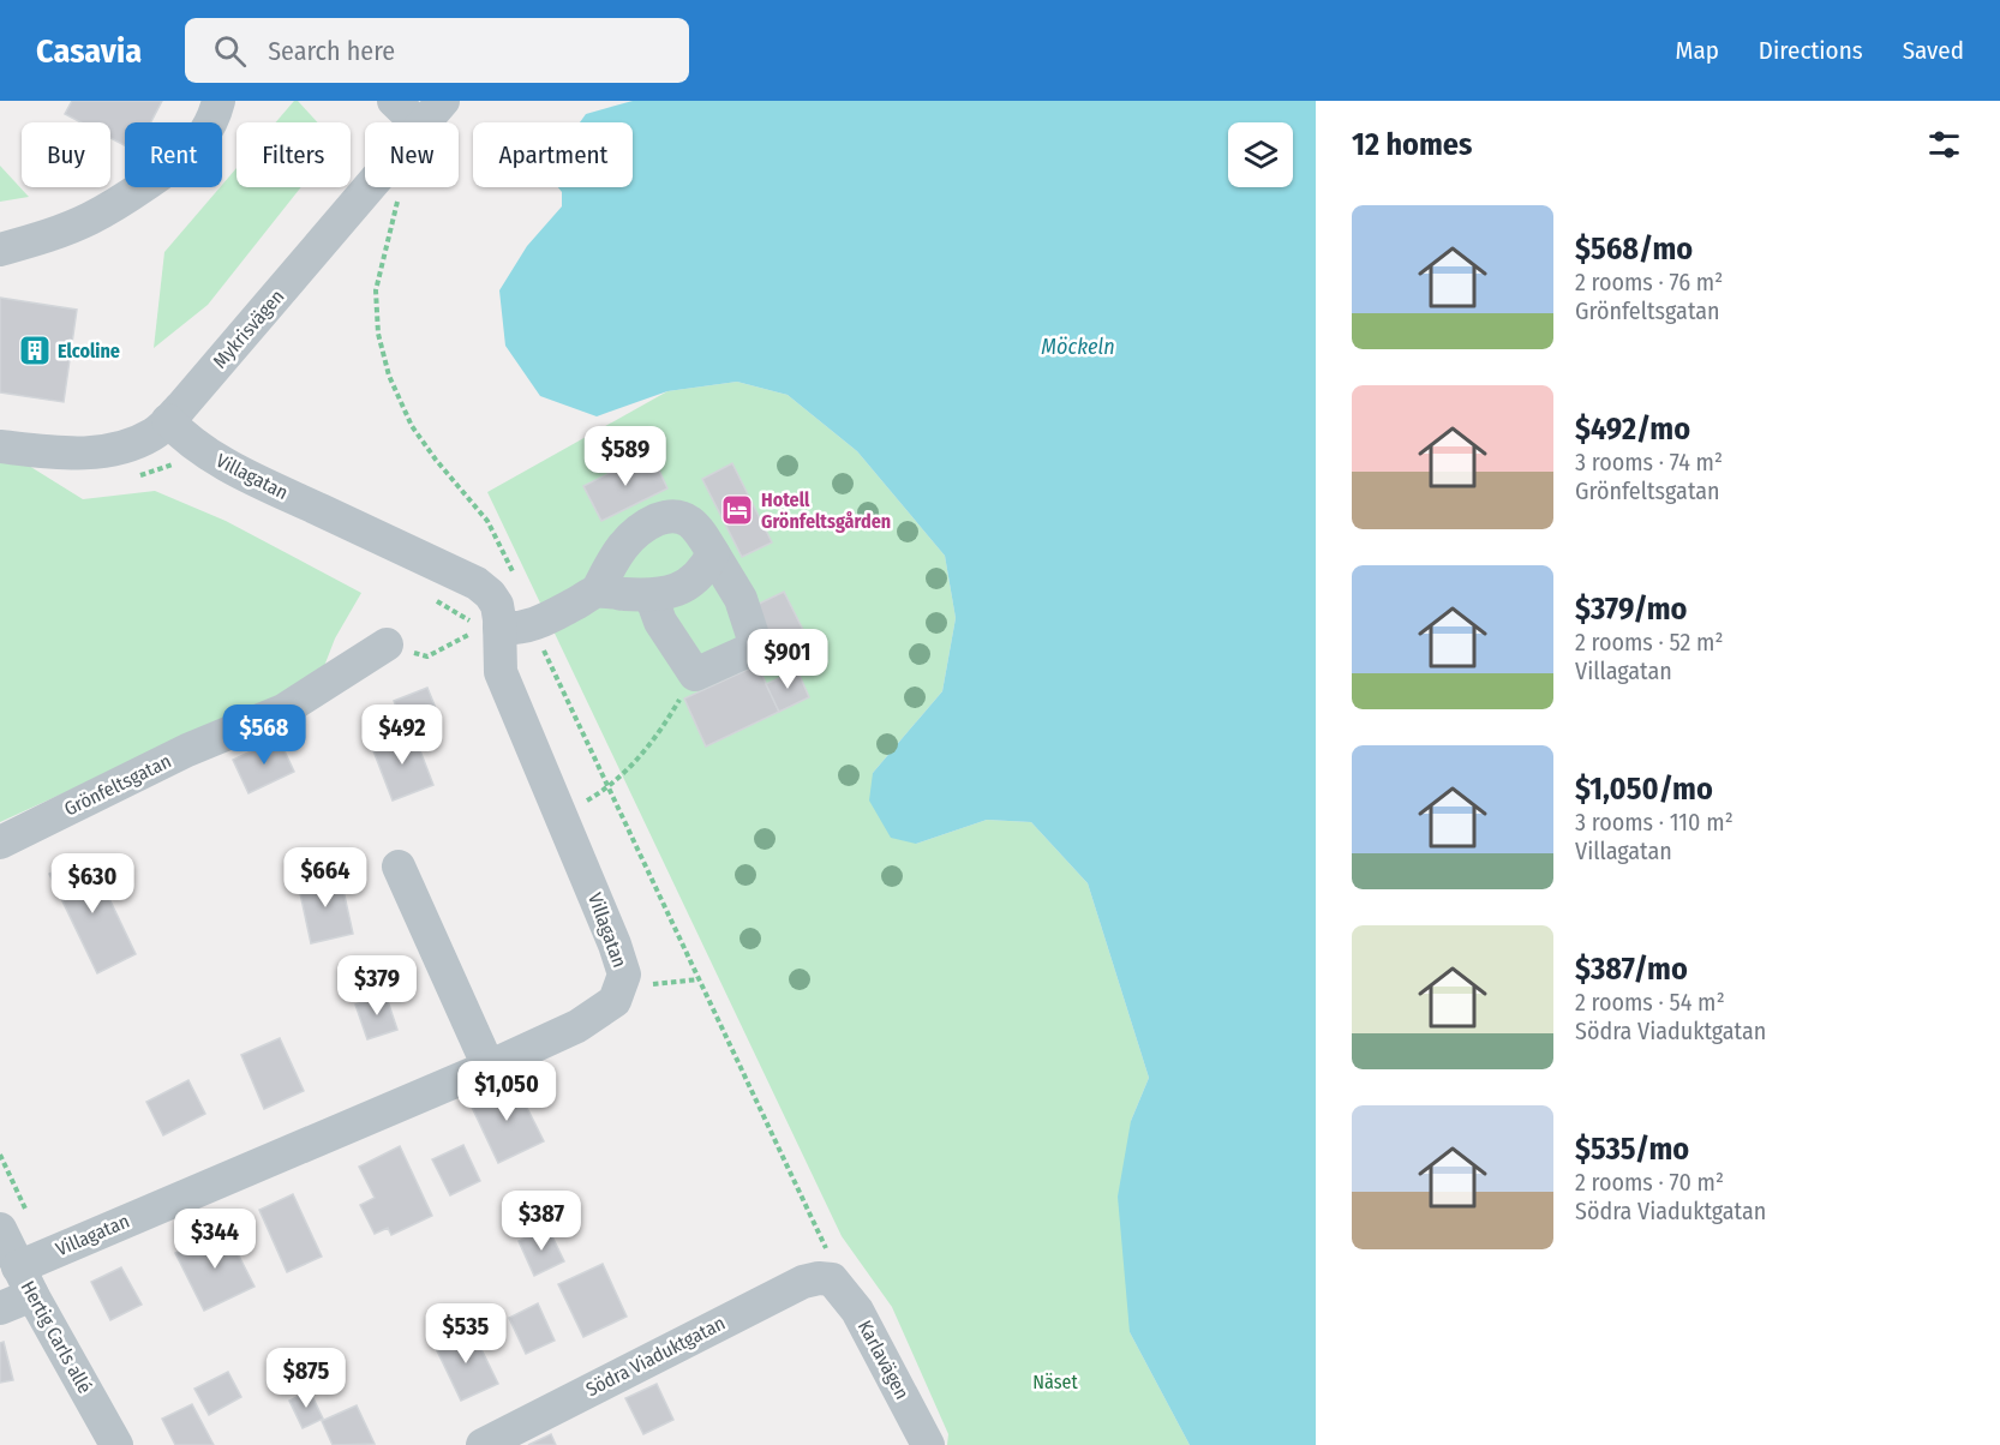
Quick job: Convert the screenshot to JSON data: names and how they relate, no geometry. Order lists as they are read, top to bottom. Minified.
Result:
{"streets":{"street":["Mykrisvägen","Villagatan","Grönfeltsgatan","Hertig Carls allé","Södra Viaduktgatan","Karlavägen"]},"crossings":[["Mykrisvägen","Villagatan"],["Villagatan","Hertig Carls allé"],["Södra Viaduktgatan","Karlavägen"]],"water":["Möckeln"],"parks":["Näset"],"places":{"building":["Elcoline"],"hotel":["Hotell Grönfeltsgården"]},"page":{"header":"Casavia","search":"Search here","nav":["Map","Directions","Saved"],"heading":"12 homes","chip":["Buy","Rent","Filters","New","Apartment"],"list":[{"name":"$568/mo","note":"2 rooms · 76 m² · Grönfeltsgatan"},{"name":"$492/mo","note":"3 rooms · 74 m² · Grönfeltsgatan"},{"name":"$379/mo","note":"2 rooms · 52 m² · Villagatan"},{"name":"$1,050/mo","note":"3 rooms · 110 m² · Villagatan"},{"name":"$387/mo","note":"2 rooms · 54 m² · Södra Viaduktgatan"},{"name":"$535/mo","note":"2 rooms · 70 m² · Södra Viaduktgatan"}],"price":["$589","$901","$568","$492","$664","$630","$379","$1,050","$387","$344","$535","$875"]}}
